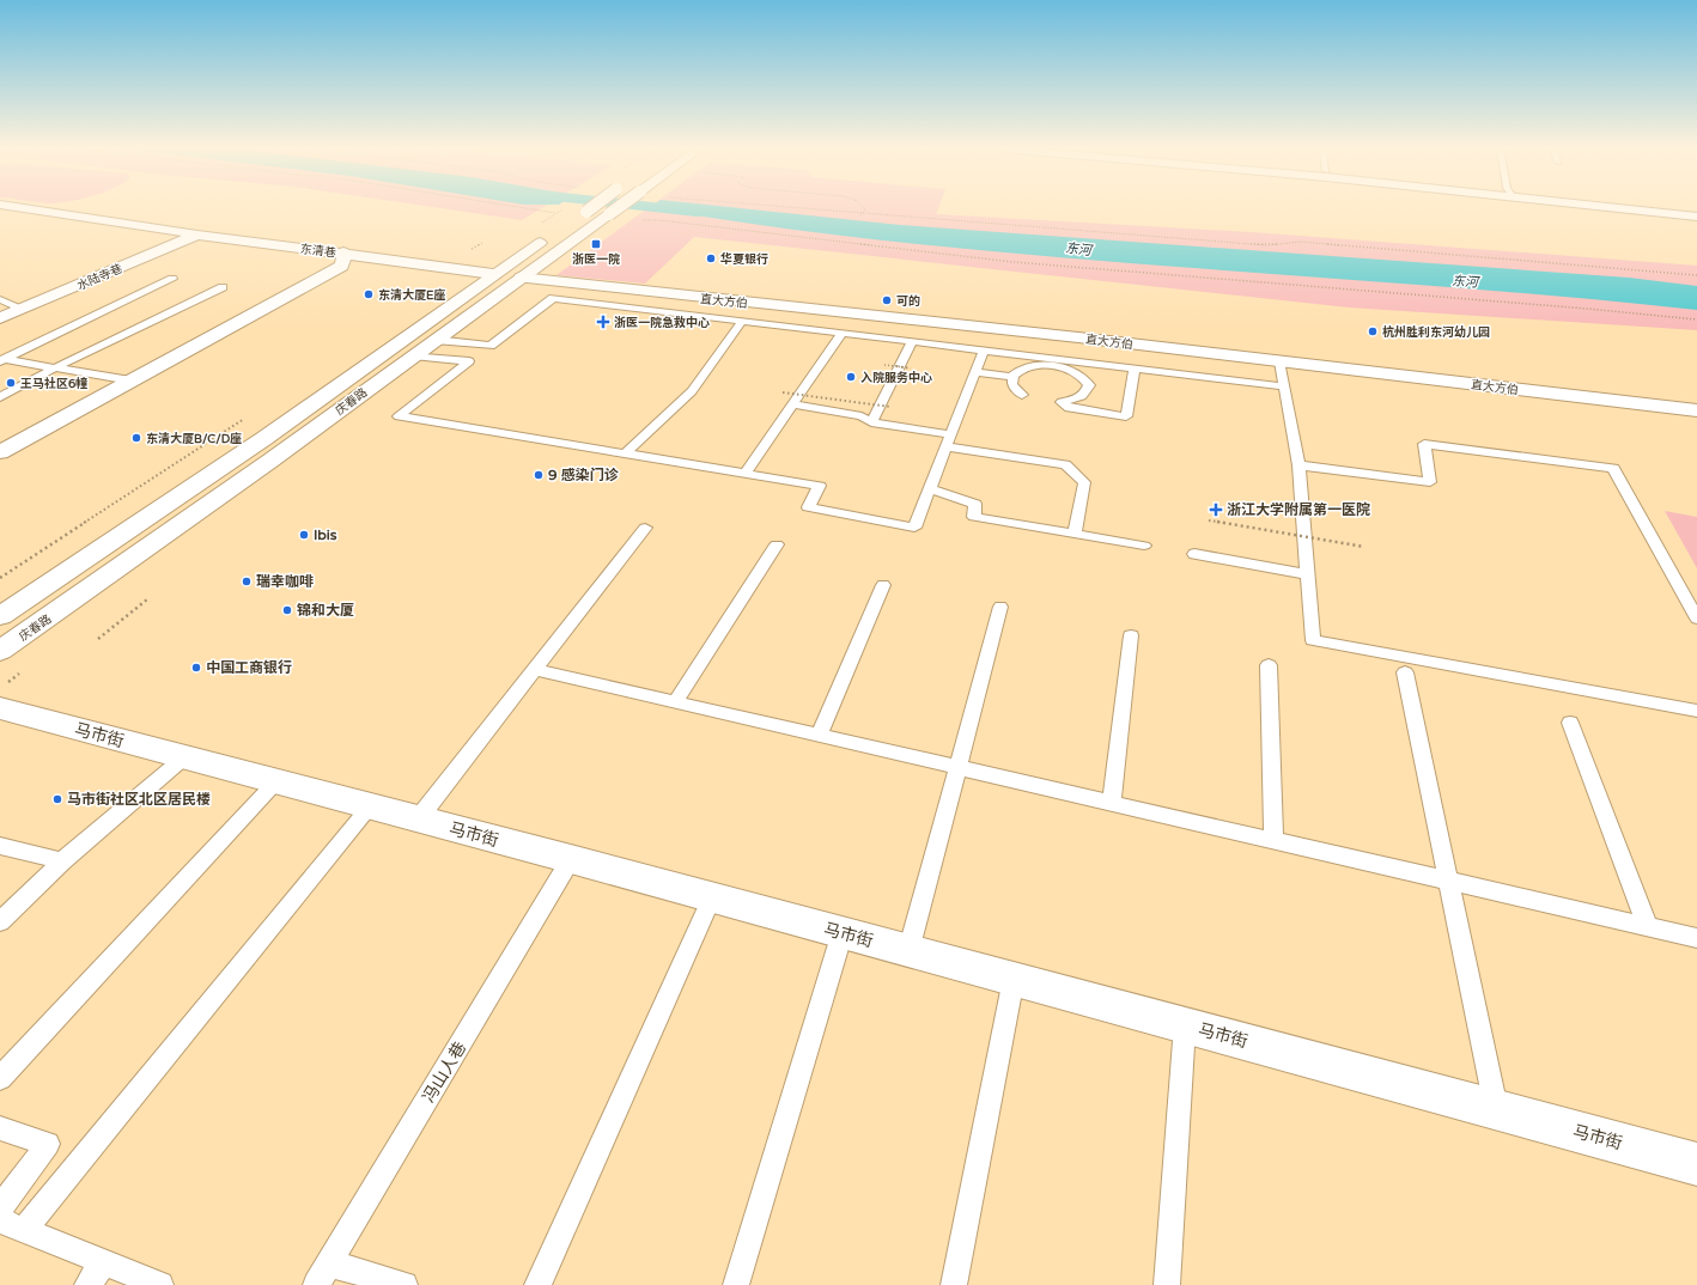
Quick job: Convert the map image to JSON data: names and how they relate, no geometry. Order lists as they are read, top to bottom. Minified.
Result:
{"streets":{"main road":["东清巷","水陆寺巷","直大方伯","庆春路","马市街"],"lane":["冯山人巷"]},"crossings":[["东清巷","水陆寺巷"],["东清巷","庆春路"],["直大方伯","庆春路"],["马市街","冯山人巷"]],"water":["东河"],"places":{"transit":["浙医一院"],"other":["华夏银行","东清大厦E座","可的","杭州胜利东河幼儿园","入院服务中心","王马社区6幢","东清大厦B/C/D座","9 感染门诊","Ibis","瑞幸咖啡","锦和大厦","中国工商银行","马市街社区北区居民楼"],"health":["浙医一院急救中心","浙江大学附属第一医院"]}}
